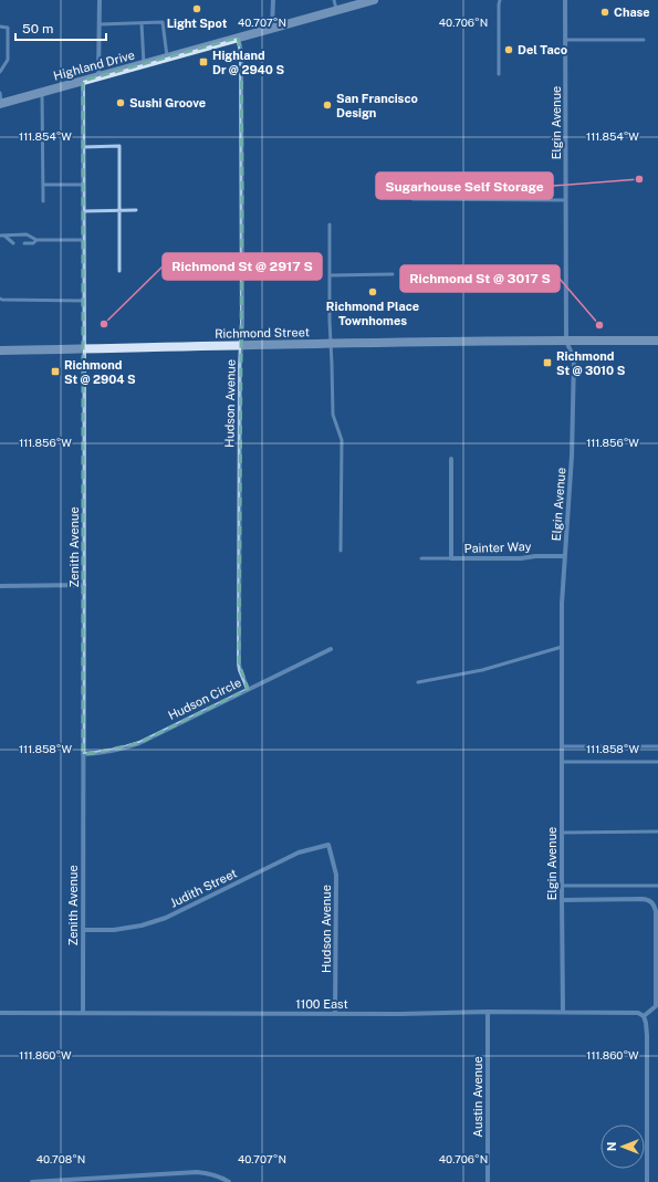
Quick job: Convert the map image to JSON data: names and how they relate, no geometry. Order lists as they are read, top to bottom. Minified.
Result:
{"streets":{"main road":["Highland Drive","Richmond Street"],"street":["Elgin Avenue","Hudson Avenue","Zenith Avenue","Painter Way","Hudson Circle","Judith Street","1100 East","Austin Avenue"]},"crossings":[["Highland Drive","Hudson Avenue"],["Highland Drive","Zenith Avenue"],["Elgin Avenue","Richmond Street"],["Elgin Avenue","Painter Way"],["Elgin Avenue","1100 East"],["Richmond Street","Hudson Avenue"],["Richmond Street","Zenith Avenue"],["Hudson Avenue","Hudson Circle"],["Hudson Avenue","Judith Street"],["Hudson Avenue","1100 East"],["Zenith Avenue","Hudson Circle"],["Zenith Avenue","Judith Street"],["Zenith Avenue","1100 East"],["1100 East","Austin Avenue"]],"places":{"other":["Light Spot","Chase","Del Taco","Sushi Groove","San Francisco Design","Sugarhouse Self Storage","Richmond Place Townhomes","Richmond St @ 2917 S","Richmond St @ 3017 S"],"transit":["Highland Dr @ 2940 S","Richmond St @ 3010 S","Richmond St @ 2904 S"]},"scale_bar":"50 m","north":"left","coordinates":["40.707°N","40.706°N","111.854°W","111.856°W","111.858°W","111.860°W","40.708°N"]}
